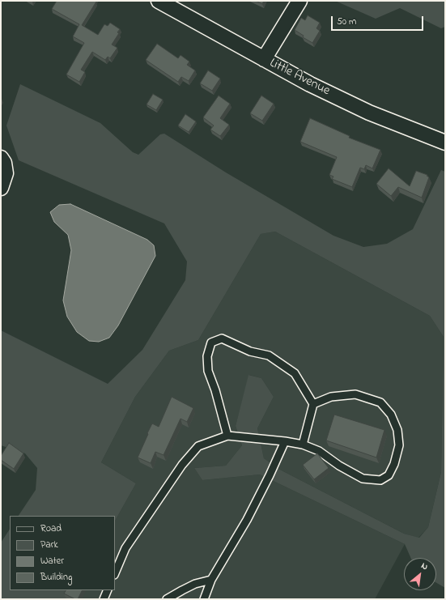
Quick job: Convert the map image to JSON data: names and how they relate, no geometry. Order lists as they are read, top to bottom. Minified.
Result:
{"streets":{"street":["Little Avenue"]},"legend":["Road","Park","Water","Building"],"scale_bar":"50 m","north":"top right"}
